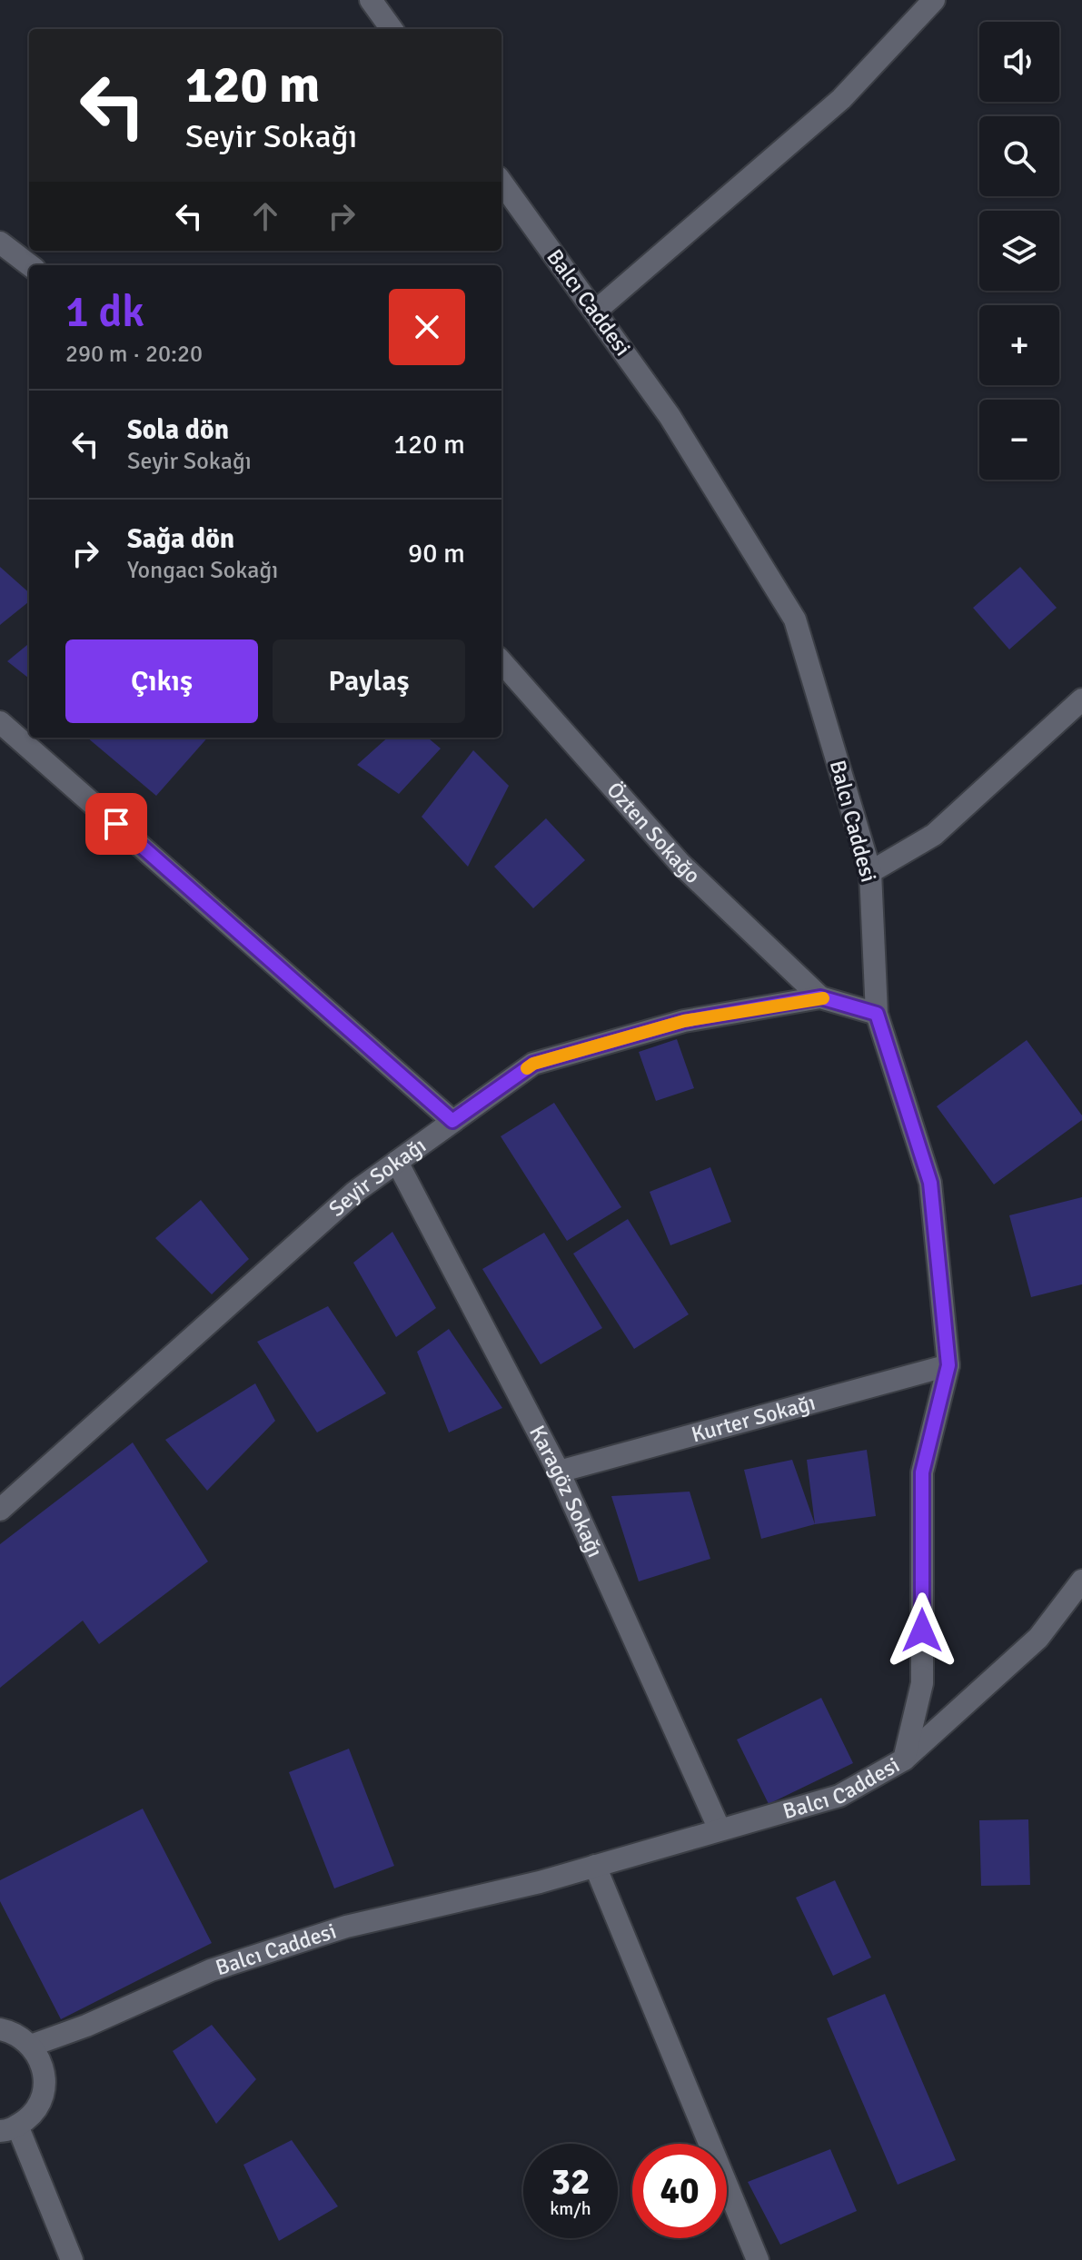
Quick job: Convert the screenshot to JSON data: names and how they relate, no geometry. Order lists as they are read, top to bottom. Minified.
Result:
{"streets":{"street":["Balcı Caddesi","Özten Sokağo","Seyir Sokağı","Kurter Sokağı","Karagöz Sokağı"]},"crossings":[["Balcı Caddesi","Seyir Sokağı"],["Balcı Caddesi","Kurter Sokağı"],["Balcı Caddesi","Karagöz Sokağı"],["Özten Sokağo","Seyir Sokağı"],["Seyir Sokağı","Karagöz Sokağı"],["Kurter Sokağı","Karagöz Sokağı"]],"page":{"map_buttons":["+","−"],"turn":["120 m","Seyir Sokağı"],"heading":["1 dk","290 m · 20:20"],"list":[{"name":"Sola dön","note":"Seyir Sokağı","value":"120 m"},{"name":"Sağa dön","note":"Yongacı Sokağı","value":"90 m"}],"buttons":["Çıkış","Paylaş"],"speed":"32 km/h","limit":"40"}}
